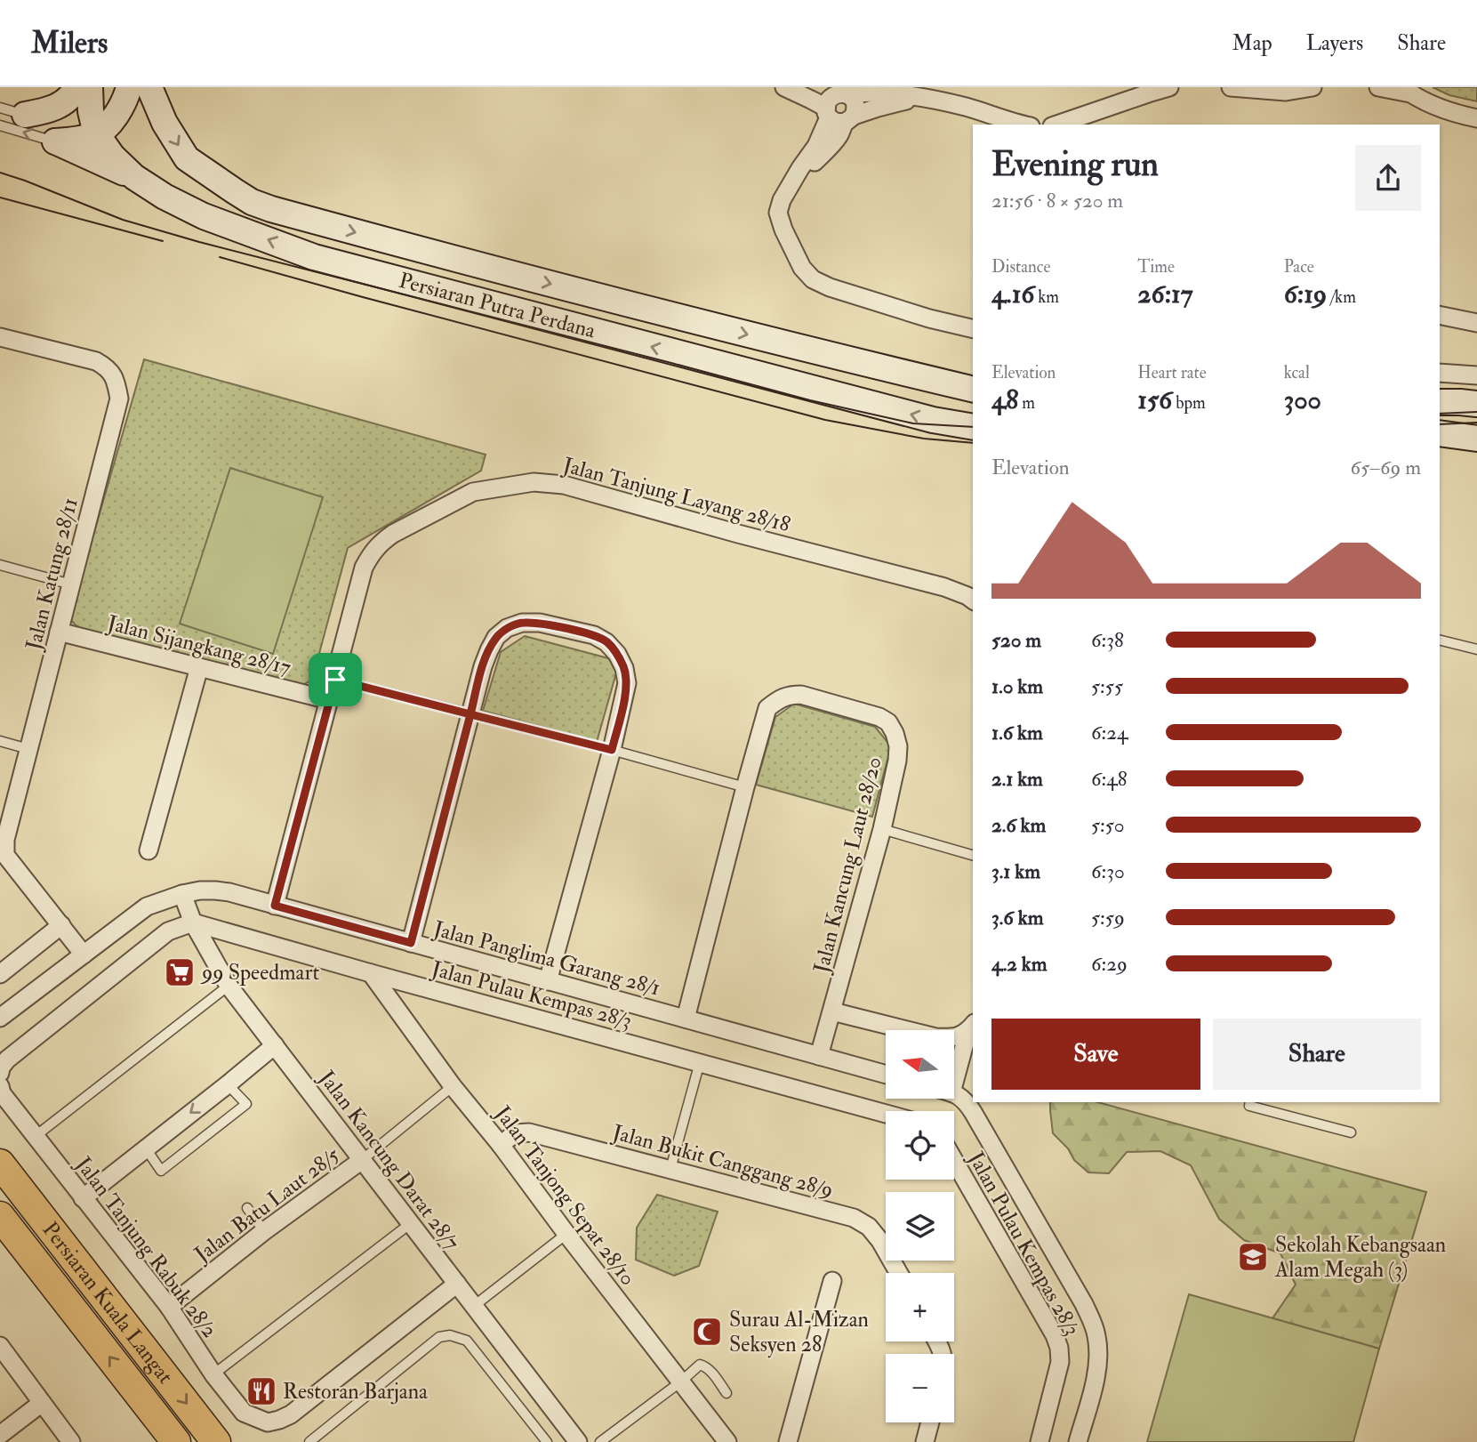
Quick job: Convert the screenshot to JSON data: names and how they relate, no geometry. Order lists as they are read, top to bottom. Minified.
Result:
{"streets":{"main road":["Persiaran Putra Perdana","Persiaran Kuala Langat"],"street":["Jalan Tanjung Layang 28/18","Jalan Katung 28/11","Jalan Sijangkang 28/17","Jalan Kancung Laut 28/20","Jalan Panglima Garang 28/1","Jalan Pulau Kempas 28/3","Jalan Kancung Darat 28/7","Jalan Bukit Canggang 28/9","Jalan Tanjong Sepat 28/10","Jalan Batu Laut 28/5","Jalan Tanjung Rabuk 28/2"]},"crossings":[["Jalan Tanjung Layang 28/18","Jalan Sijangkang 28/17"],["Jalan Tanjung Layang 28/18","Jalan Panglima Garang 28/1"],["Jalan Katung 28/11","Jalan Sijangkang 28/17"],["Jalan Katung 28/11","Jalan Panglima Garang 28/1"],["Jalan Kancung Laut 28/20","Jalan Panglima Garang 28/1"],["Jalan Panglima Garang 28/1","Jalan Kancung Darat 28/7"],["Jalan Pulau Kempas 28/3","Jalan Kancung Darat 28/7"],["Jalan Pulau Kempas 28/3","Jalan Tanjong Sepat 28/10"],["Jalan Kancung Darat 28/7","Jalan Batu Laut 28/5"],["Jalan Kancung Darat 28/7","Jalan Tanjung Rabuk 28/2"],["Jalan Bukit Canggang 28/9","Jalan Tanjong Sepat 28/10"],["Jalan Batu Laut 28/5","Jalan Tanjung Rabuk 28/2"]],"places":{"supermarket":["99 Speedmart"],"school or university":["Sekolah Kebangsaan Alam Megah (3)"],"mosque":["Surau Al-Mizan Seksyen 28"],"restaurant":["Restoran Barjana"]},"north":"left","page":{"header":"Milers","nav":["Map","Layers","Share"],"heading":["Evening run","21:56 · 8 × 520 m"],"stats":[["Distance","4.16 km"],["Time","26:17"],["Pace","6:19 /km"],["Elevation","48 m"],["Heart rate","156 bpm"],["kcal","300"]],"chart":["Elevation","65–69 m"],"list":[{"name":"520 m","note":"6:38"},{"name":"1.0 km","note":"5:55"},{"name":"1.6 km","note":"6:24"},{"name":"2.1 km","note":"6:48"},{"name":"2.6 km","note":"5:50"},{"name":"3.1 km","note":"6:30"},{"name":"3.6 km","note":"5:59"},{"name":"4.2 km","note":"6:29"}],"buttons":["Save","Share"],"map_buttons":["+","−"]}}
